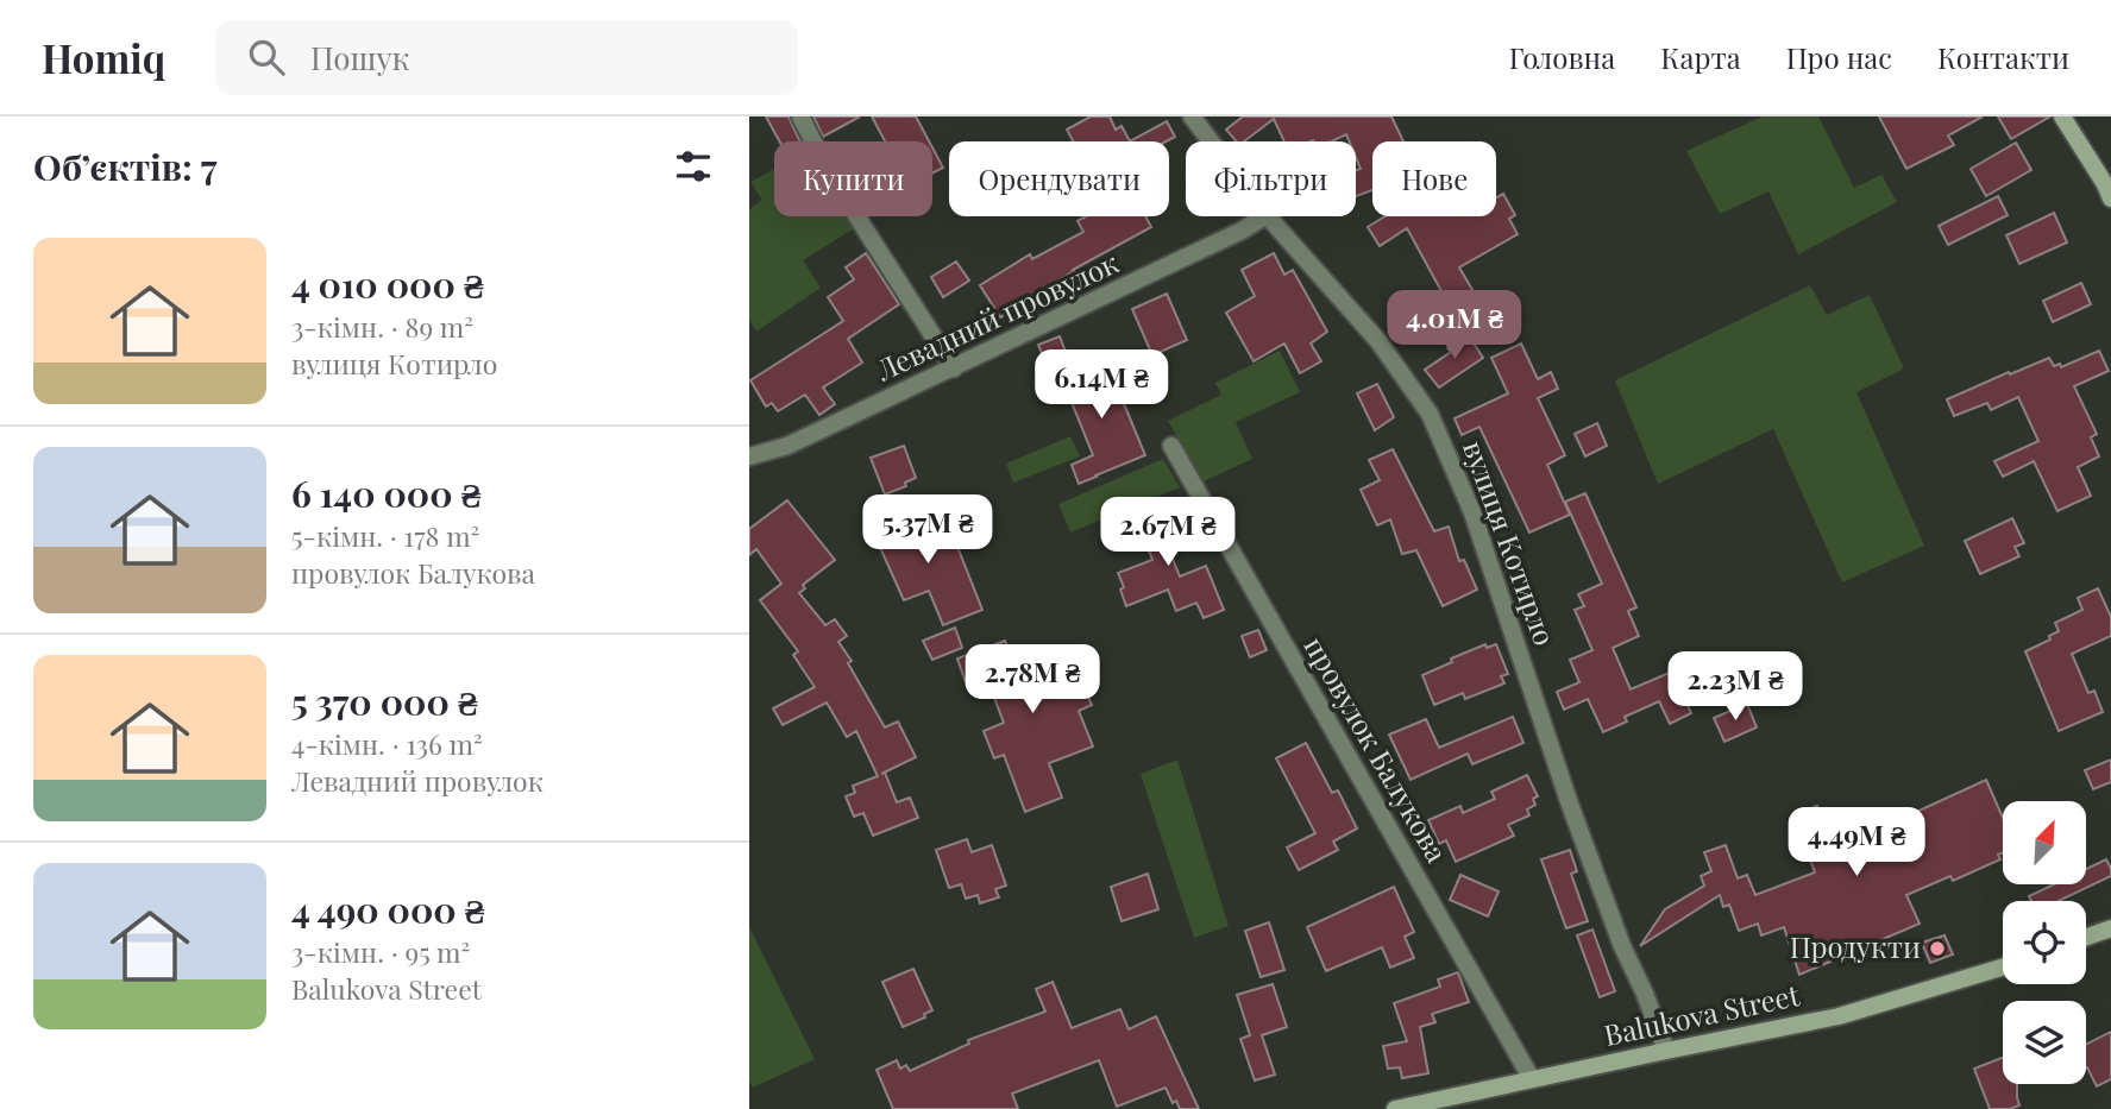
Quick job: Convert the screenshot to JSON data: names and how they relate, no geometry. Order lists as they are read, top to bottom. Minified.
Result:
{"streets":{"main road":["Balukova Street"],"street":["Левадний провулок","вулиця Котирло","провулок Балукова"]},"crossings":[["вулиця Котирло","Balukova Street"],["провулок Балукова","Balukova Street"]],"places":["Продукти"],"north":"top right","page":{"header":"Homiq","search":"Пошук","nav":["Головна","Карта","Про нас","Контакти"],"heading":"Об’єктів: 7","chip":["Купити","Орендувати","Фільтри","Нове"],"list":[{"name":"4 010 000 ₴","note":"3-кімн. · 89 m² · вулиця Котирло"},{"name":"6 140 000 ₴","note":"5-кімн. · 178 m² · провулок Балукова"},{"name":"5 370 000 ₴","note":"4-кімн. · 136 m² · Левадний провулок"},{"name":"4 490 000 ₴","note":"3-кімн. · 95 m² · Balukova Street"}],"price":["4.01M ₴","6.14M ₴","5.37M ₴","2.67M ₴","2.78M ₴","2.23M ₴","4.49M ₴"]}}
